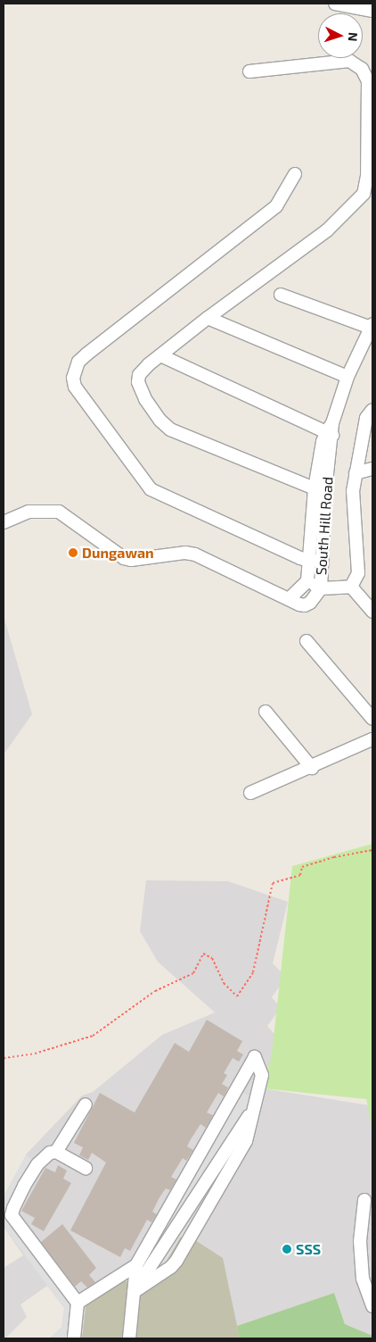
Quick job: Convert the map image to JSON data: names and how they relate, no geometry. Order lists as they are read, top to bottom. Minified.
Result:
{"streets":{"street":["South Hill Road"]},"places":["Dungawan","SSS"],"north":"right"}
